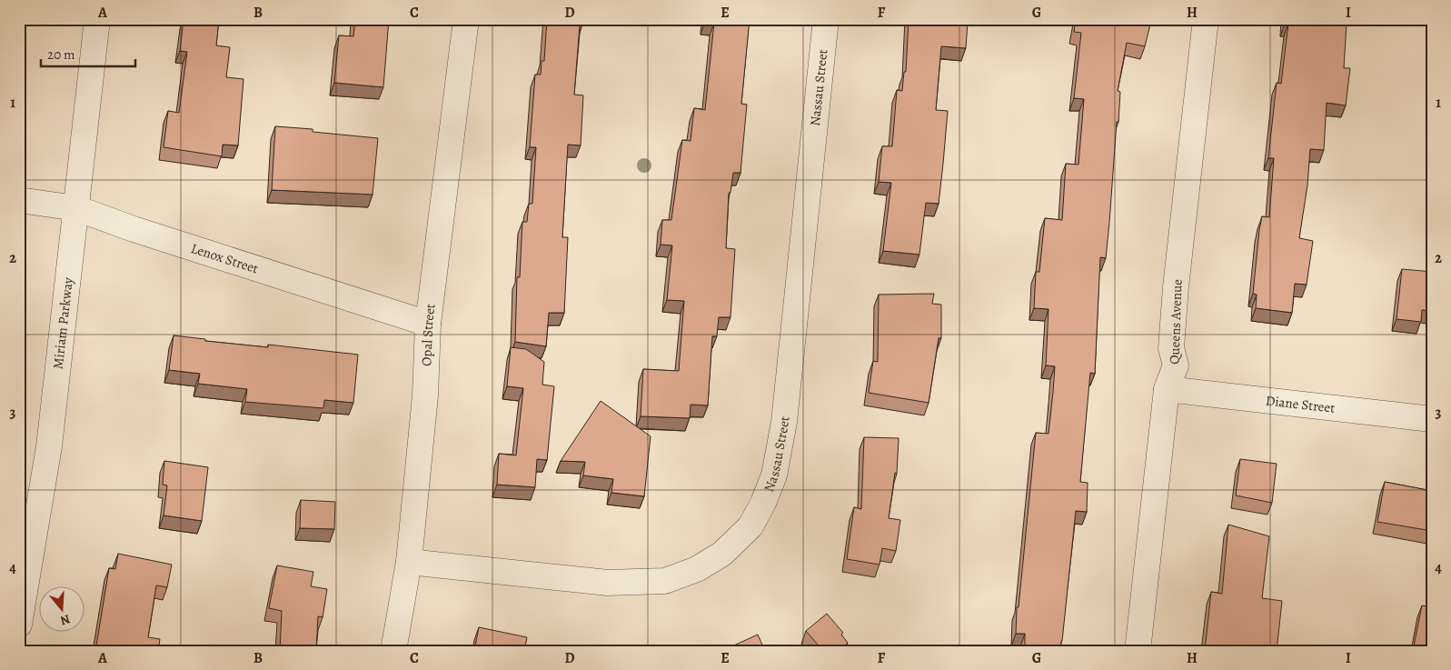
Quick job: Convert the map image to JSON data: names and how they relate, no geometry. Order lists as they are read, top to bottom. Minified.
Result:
{"streets":{"street":["Nassau Street","Lenox Street","Queens Avenue","Miriam Parkway","Opal Street","Diane Street"]},"crossings":[["Nassau Street","Opal Street"],["Lenox Street","Miriam Parkway"],["Lenox Street","Opal Street"],["Queens Avenue","Diane Street"]],"scale_bar":"20 m","north":"bottom","grid":{"columns":["A","B","C","D","E","F","G","H","I"],"rows":["1","2","3","4"]}}
